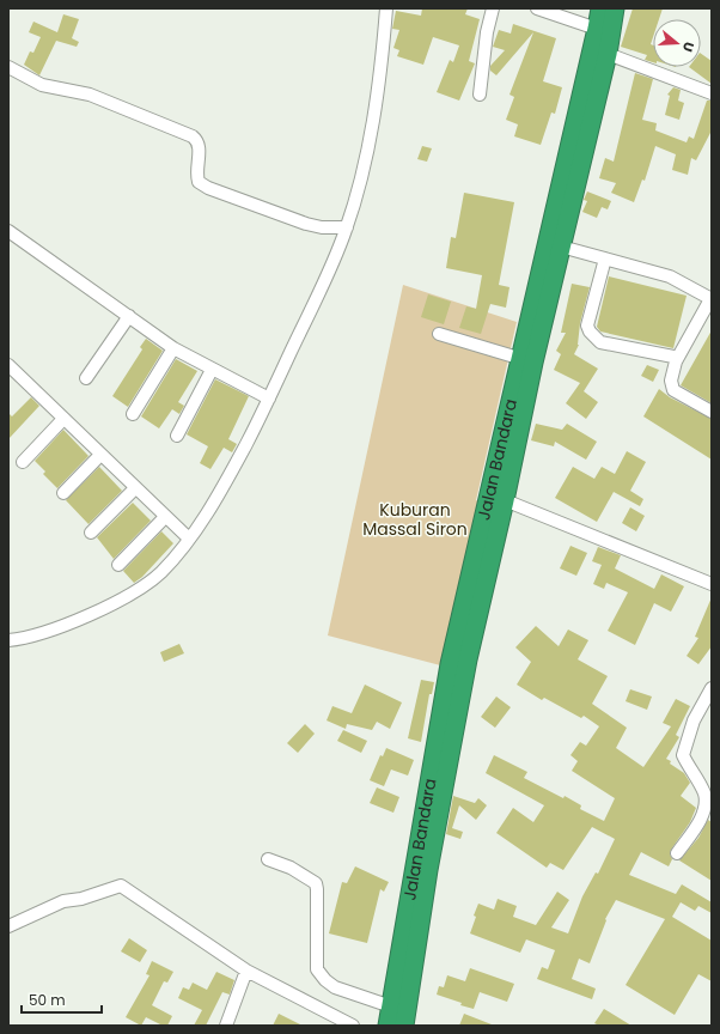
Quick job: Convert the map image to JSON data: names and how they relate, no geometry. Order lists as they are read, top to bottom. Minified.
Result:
{"streets":{"highway":["Jalan Bandara"]},"parks":["Kuburan Massal Siron"],"scale_bar":"50 m","north":"right"}
